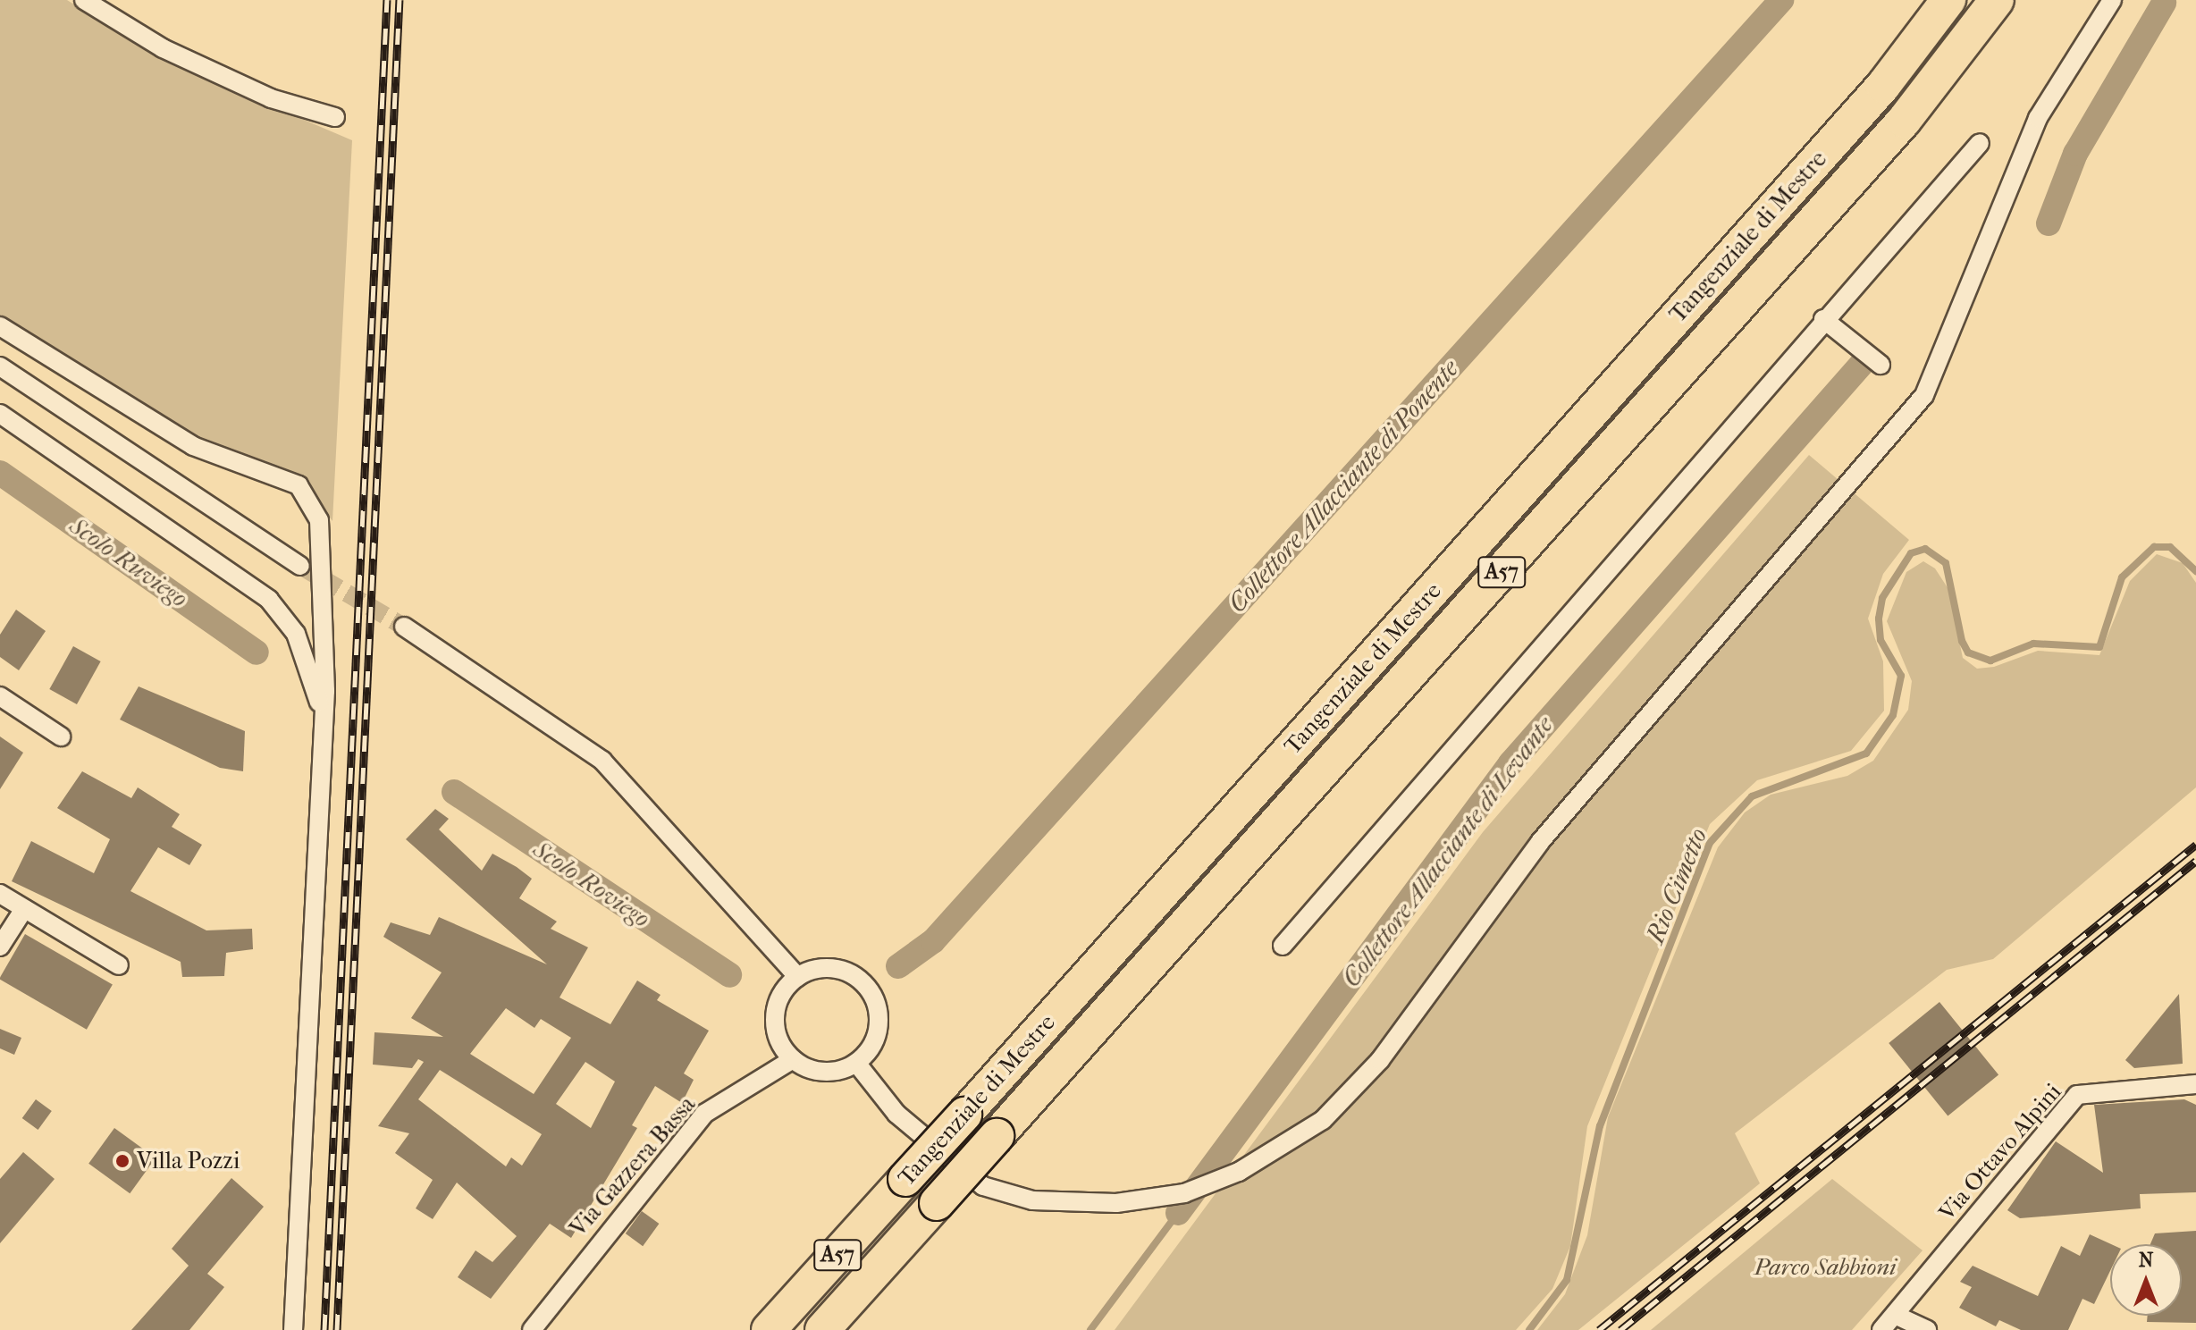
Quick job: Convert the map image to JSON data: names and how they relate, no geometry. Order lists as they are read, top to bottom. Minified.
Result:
{"streets":{"highway":["Tangenziale di Mestre","A57"],"street":["Via Ottavo Alpini","Via Gazzera Bassa"]},"water":["Collettore Allacciante di Ponente","Scolo Ruviego","Collettore Allacciante di Levante","Scolo Roviego","Rio Cimetto"],"parks":["Parco Sabbioni"],"places":["Villa Pozzi"],"north":"top"}
